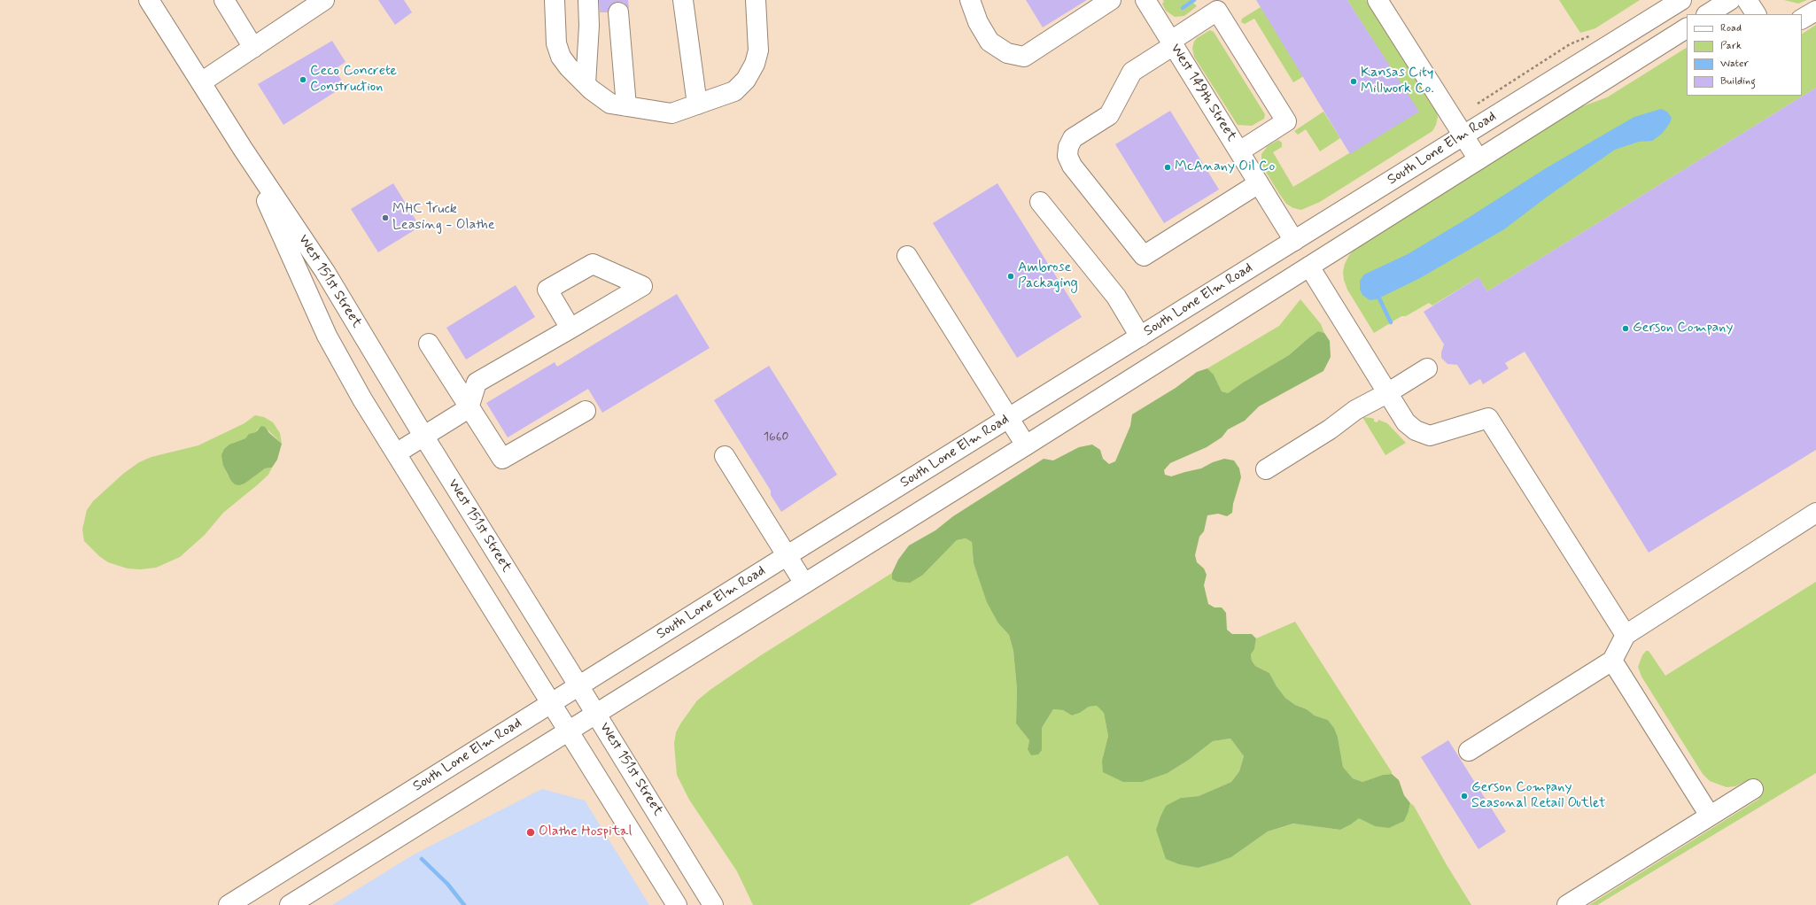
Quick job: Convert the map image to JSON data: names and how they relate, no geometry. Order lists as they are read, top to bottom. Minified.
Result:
{"streets":{"main road":["West 149th Street","South Lone Elm Road","West 151st Street"]},"crossings":[["West 149th Street","South Lone Elm Road"],["South Lone Elm Road","West 151st Street"]],"places":["Ceco Concrete Construction","Kansas City Millwork Co.","McAnany Oil Co","MHC Truck Leasing - Olathe","Ambrose Packaging","Gerson Company","Gerson Company Seasonal Retail Outlet","Olathe Hospital"],"house_numbers":["1660"],"legend":["Road","Park","Water","Building"]}
